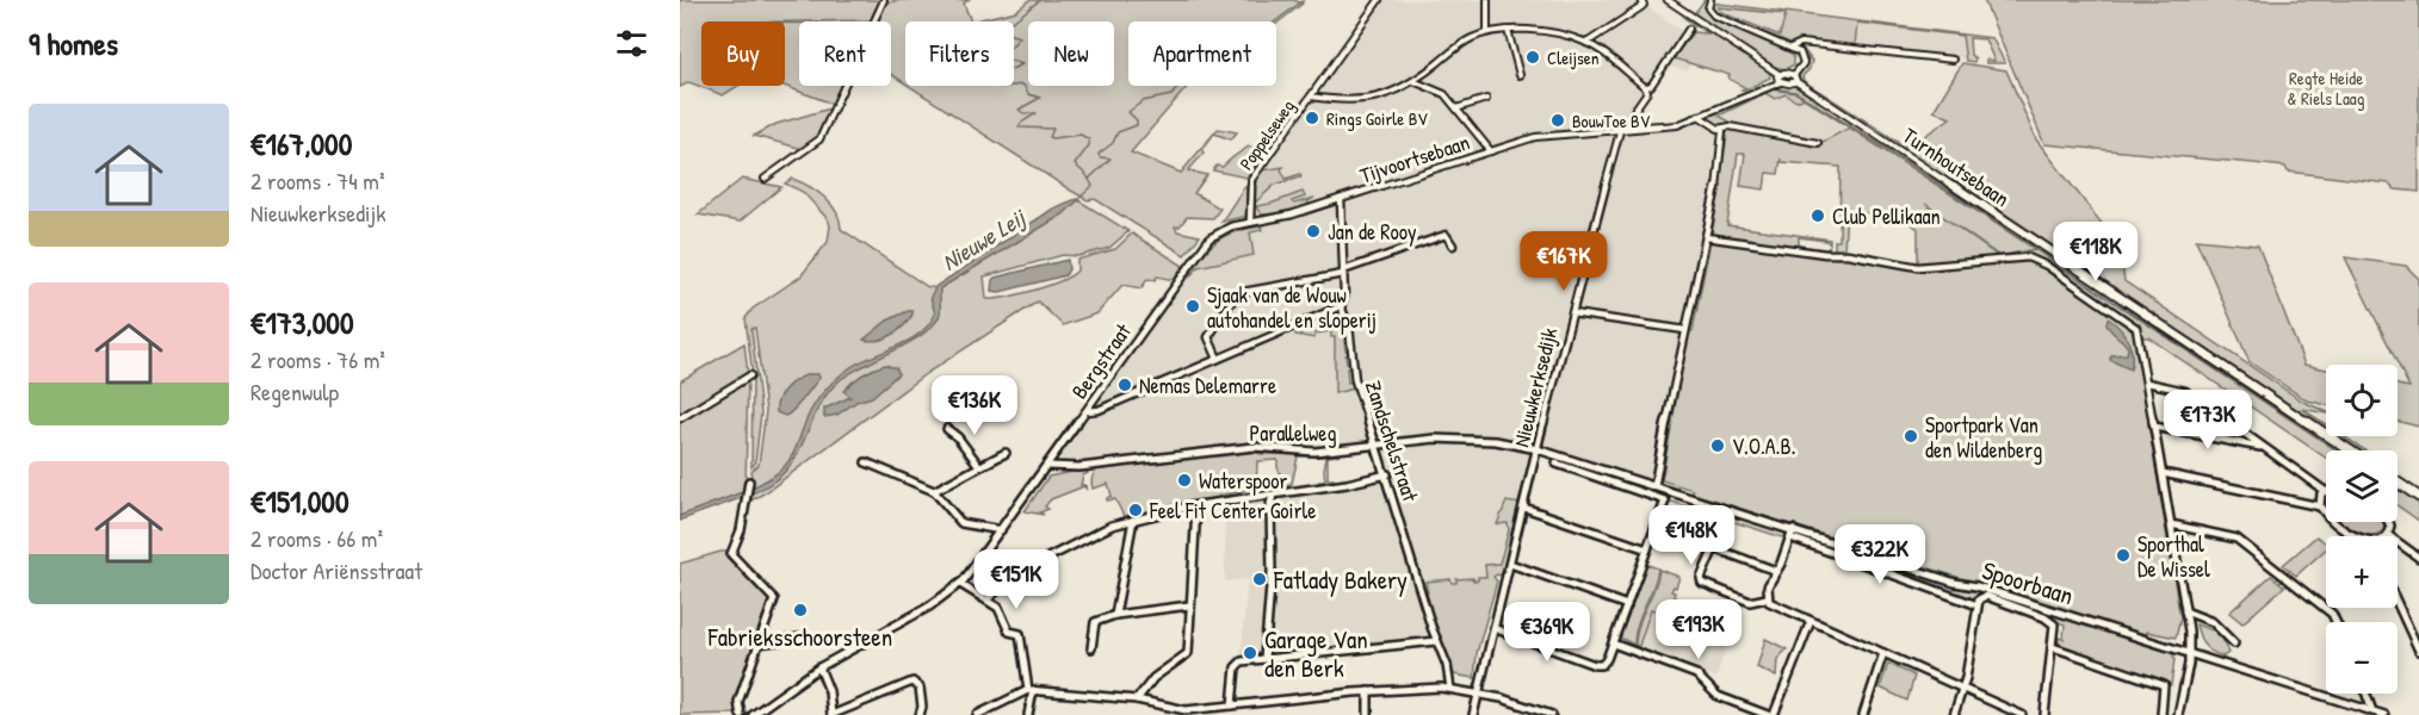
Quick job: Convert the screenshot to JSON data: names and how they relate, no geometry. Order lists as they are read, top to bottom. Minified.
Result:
{"streets":{"main road":["Turnhoutsebaan"],"street":["Poppelseweg","Tijvoortsebaan","Bergstraat","Nieuwkerksedijk","Parallelweg","Zandschelstraat","Spoorbaan"]},"crossings":[["Poppelseweg","Tijvoortsebaan"],["Poppelseweg","Bergstraat"],["Tijvoortsebaan","Bergstraat"],["Tijvoortsebaan","Nieuwkerksedijk"],["Tijvoortsebaan","Zandschelstraat"],["Bergstraat","Parallelweg"],["Nieuwkerksedijk","Parallelweg"],["Nieuwkerksedijk","Spoorbaan"],["Parallelweg","Zandschelstraat"],["Parallelweg","Spoorbaan"]],"water":["Nieuwe Leij"],"parks":["Regte Heide & Riels Laag"],"places":["Cleijsen","Rings Goirle BV","BouwToe BV","Club Pellikaan","Jan de Rooy","Sjaak van de Wouw autohandel en sloperij","Nemas Delemarre","Sportpark Van den Wildenberg","V.O.A.B.","Waterspoor","Feel Fit Center Goirle","Sporthal De Wissel","Fatlady Bakery","Fabrieksschoorsteen","Garage Van den Berk"],"page":{"heading":"9 homes","chip":["Buy","Rent","Filters","New","Apartment"],"list":[{"name":"€167,000","note":"2 rooms · 74 m² · Nieuwkerksedijk"},{"name":"€173,000","note":"2 rooms · 76 m² · Regenwulp"},{"name":"€151,000","note":"2 rooms · 66 m² · Doctor Ariënsstraat"}],"price":["€118K","€167K","€136K","€173K","€148K","€322K","€151K","€193K","€369K"],"map_buttons":["+","−"]}}
